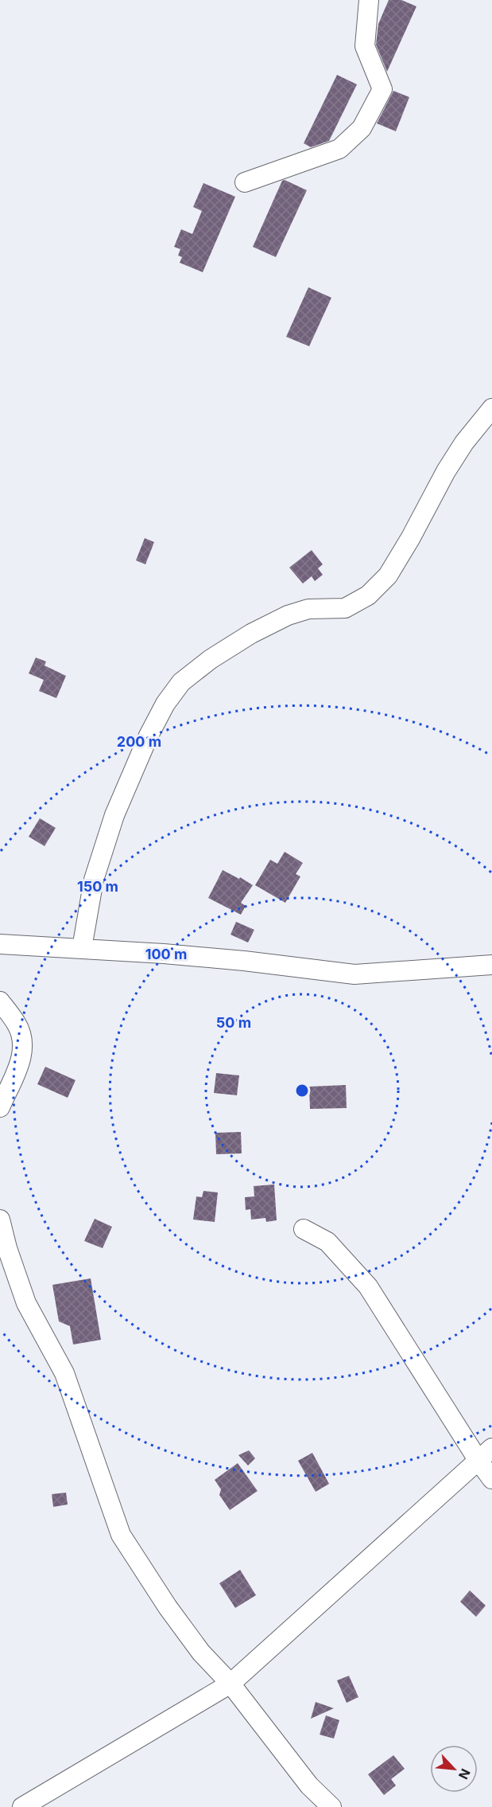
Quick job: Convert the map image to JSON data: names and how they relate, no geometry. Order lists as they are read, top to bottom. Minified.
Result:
{"north":"bottom right","rings":["200 m","150 m","100 m","50 m"]}
